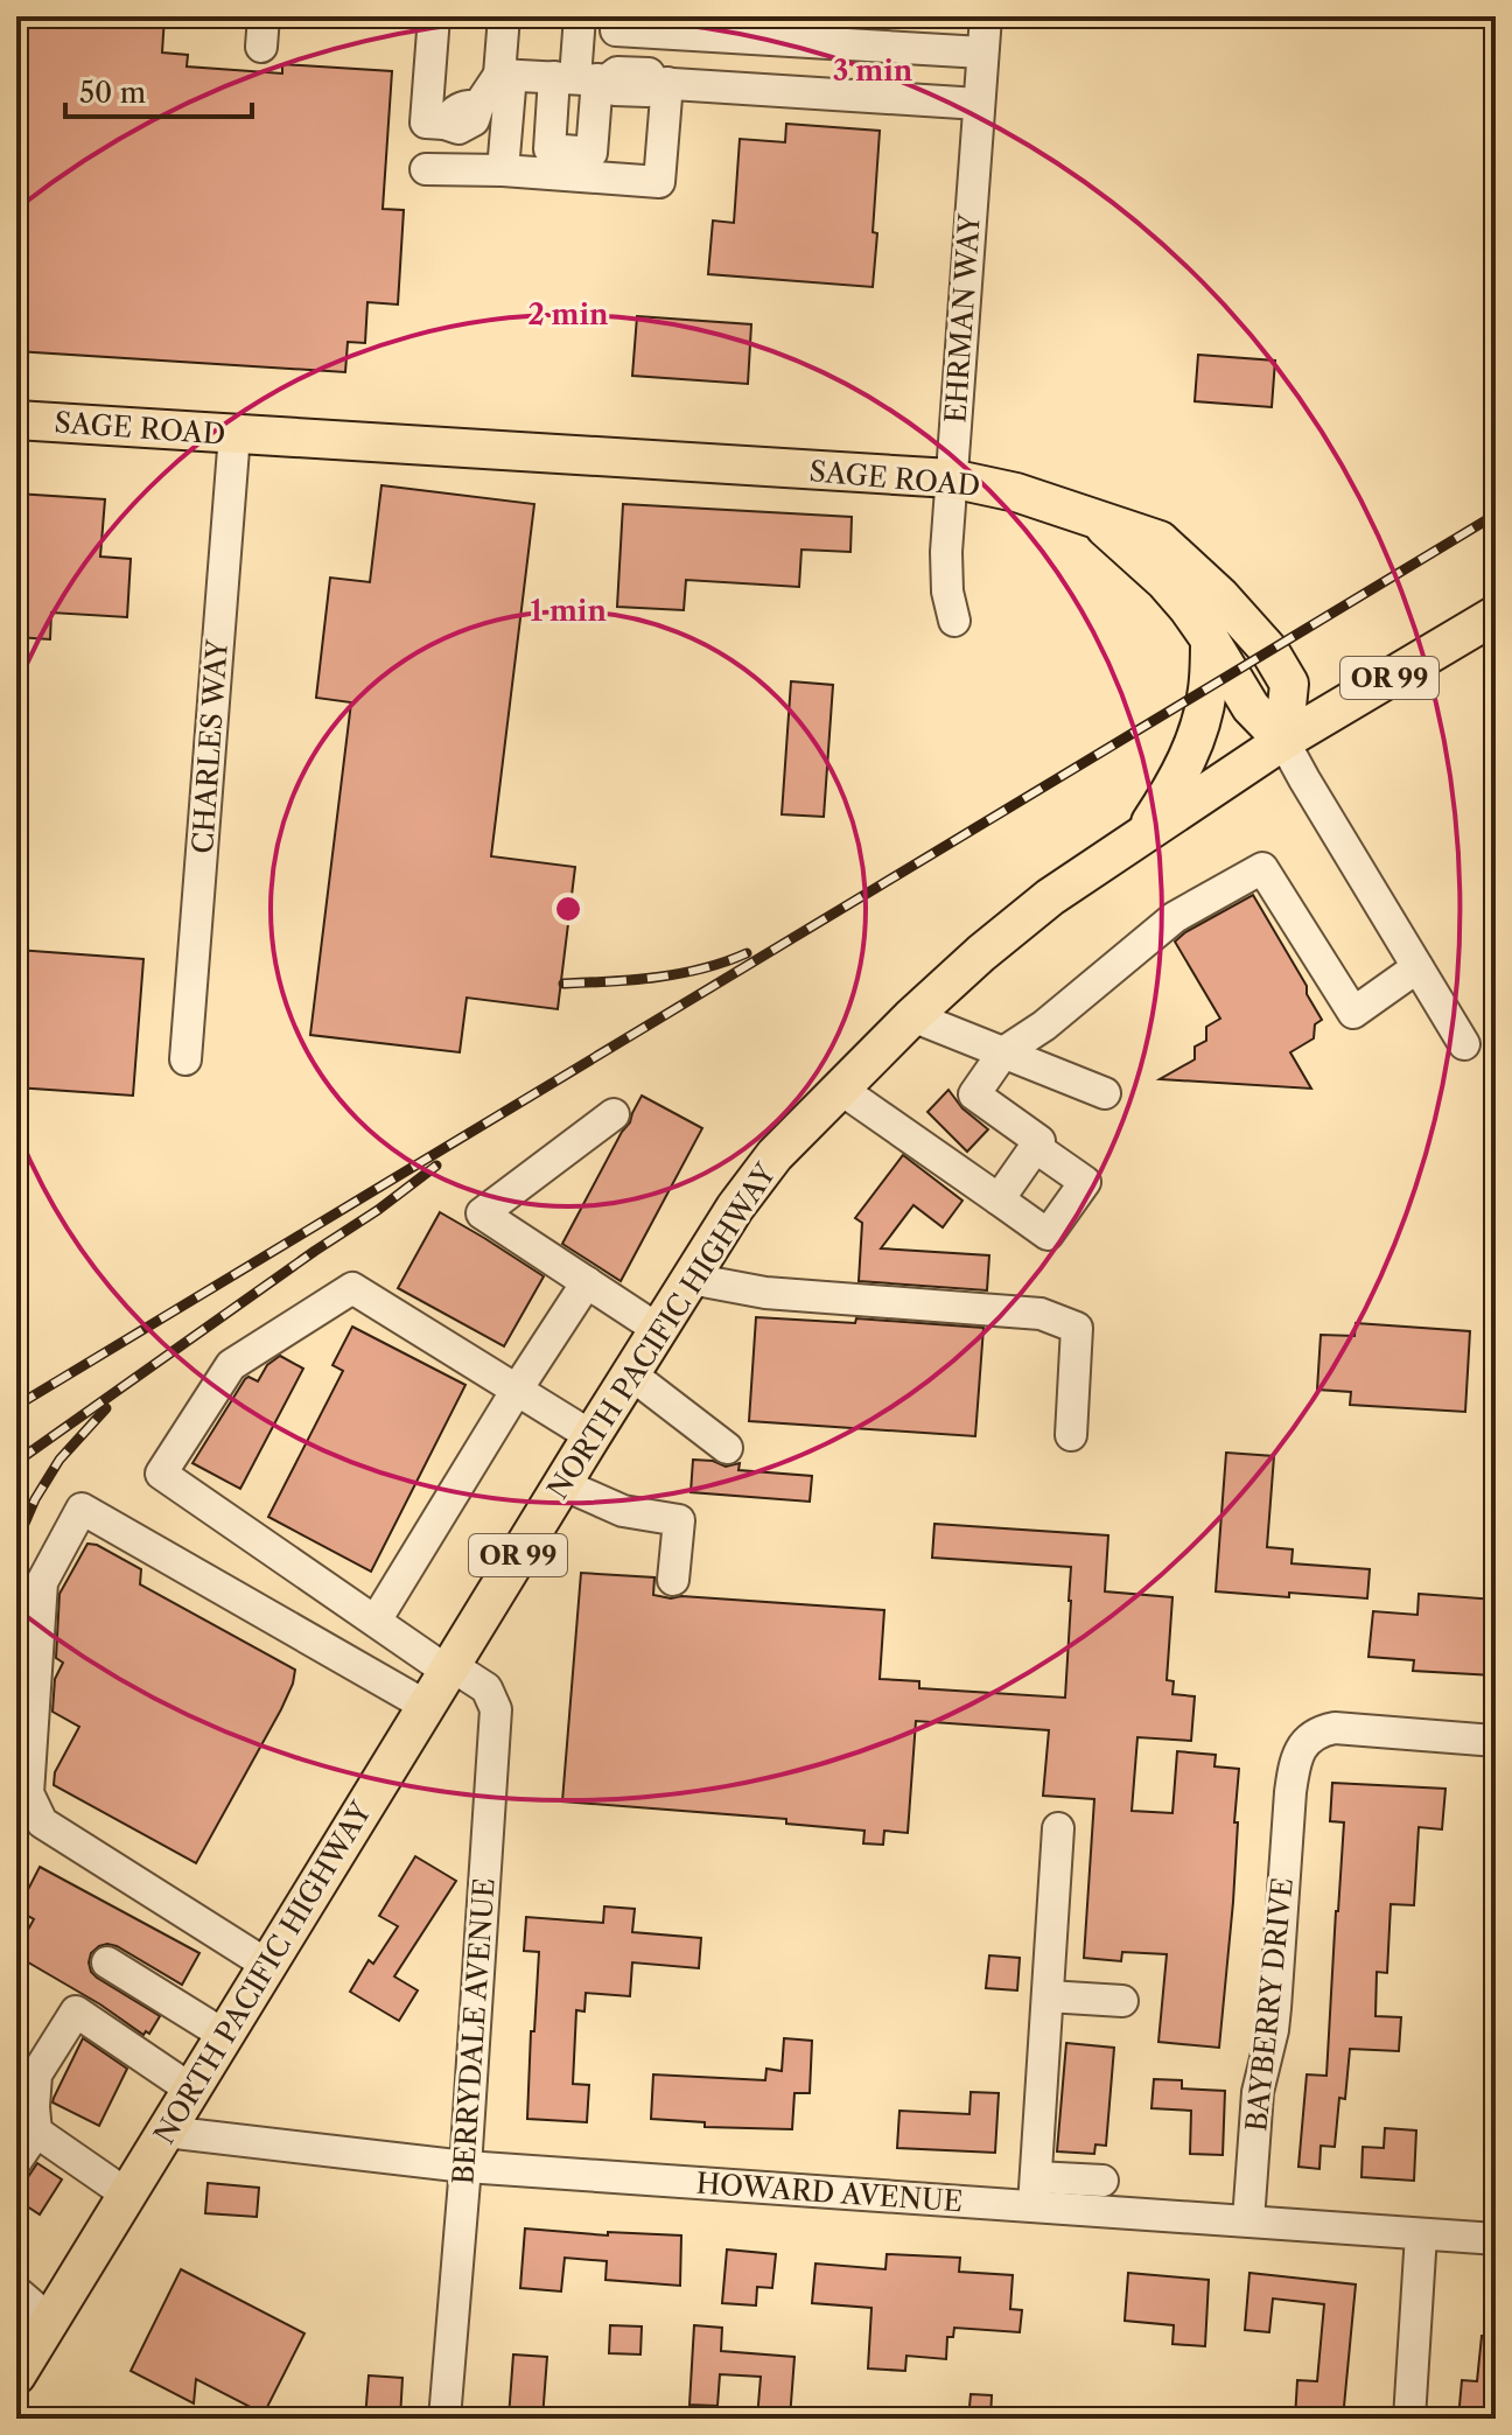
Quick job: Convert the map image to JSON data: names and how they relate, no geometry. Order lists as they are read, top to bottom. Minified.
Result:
{"streets":{"main road":["SAGE ROAD","OR 99","NORTH PACIFIC HIGHWAY"],"street":["EHRMAN WAY","CHARLES WAY","BAYBERRY DRIVE","BERRYDALE AVENUE","HOWARD AVENUE"]},"crossings":[["EHRMAN WAY","SAGE ROAD"],["SAGE ROAD","CHARLES WAY"],["SAGE ROAD","NORTH PACIFIC HIGHWAY"],["NORTH PACIFIC HIGHWAY","BERRYDALE AVENUE"],["NORTH PACIFIC HIGHWAY","HOWARD AVENUE"],["BAYBERRY DRIVE","HOWARD AVENUE"],["BERRYDALE AVENUE","HOWARD AVENUE"]],"scale_bar":"50 m","rings":["3 min","2 min","1 min"]}
